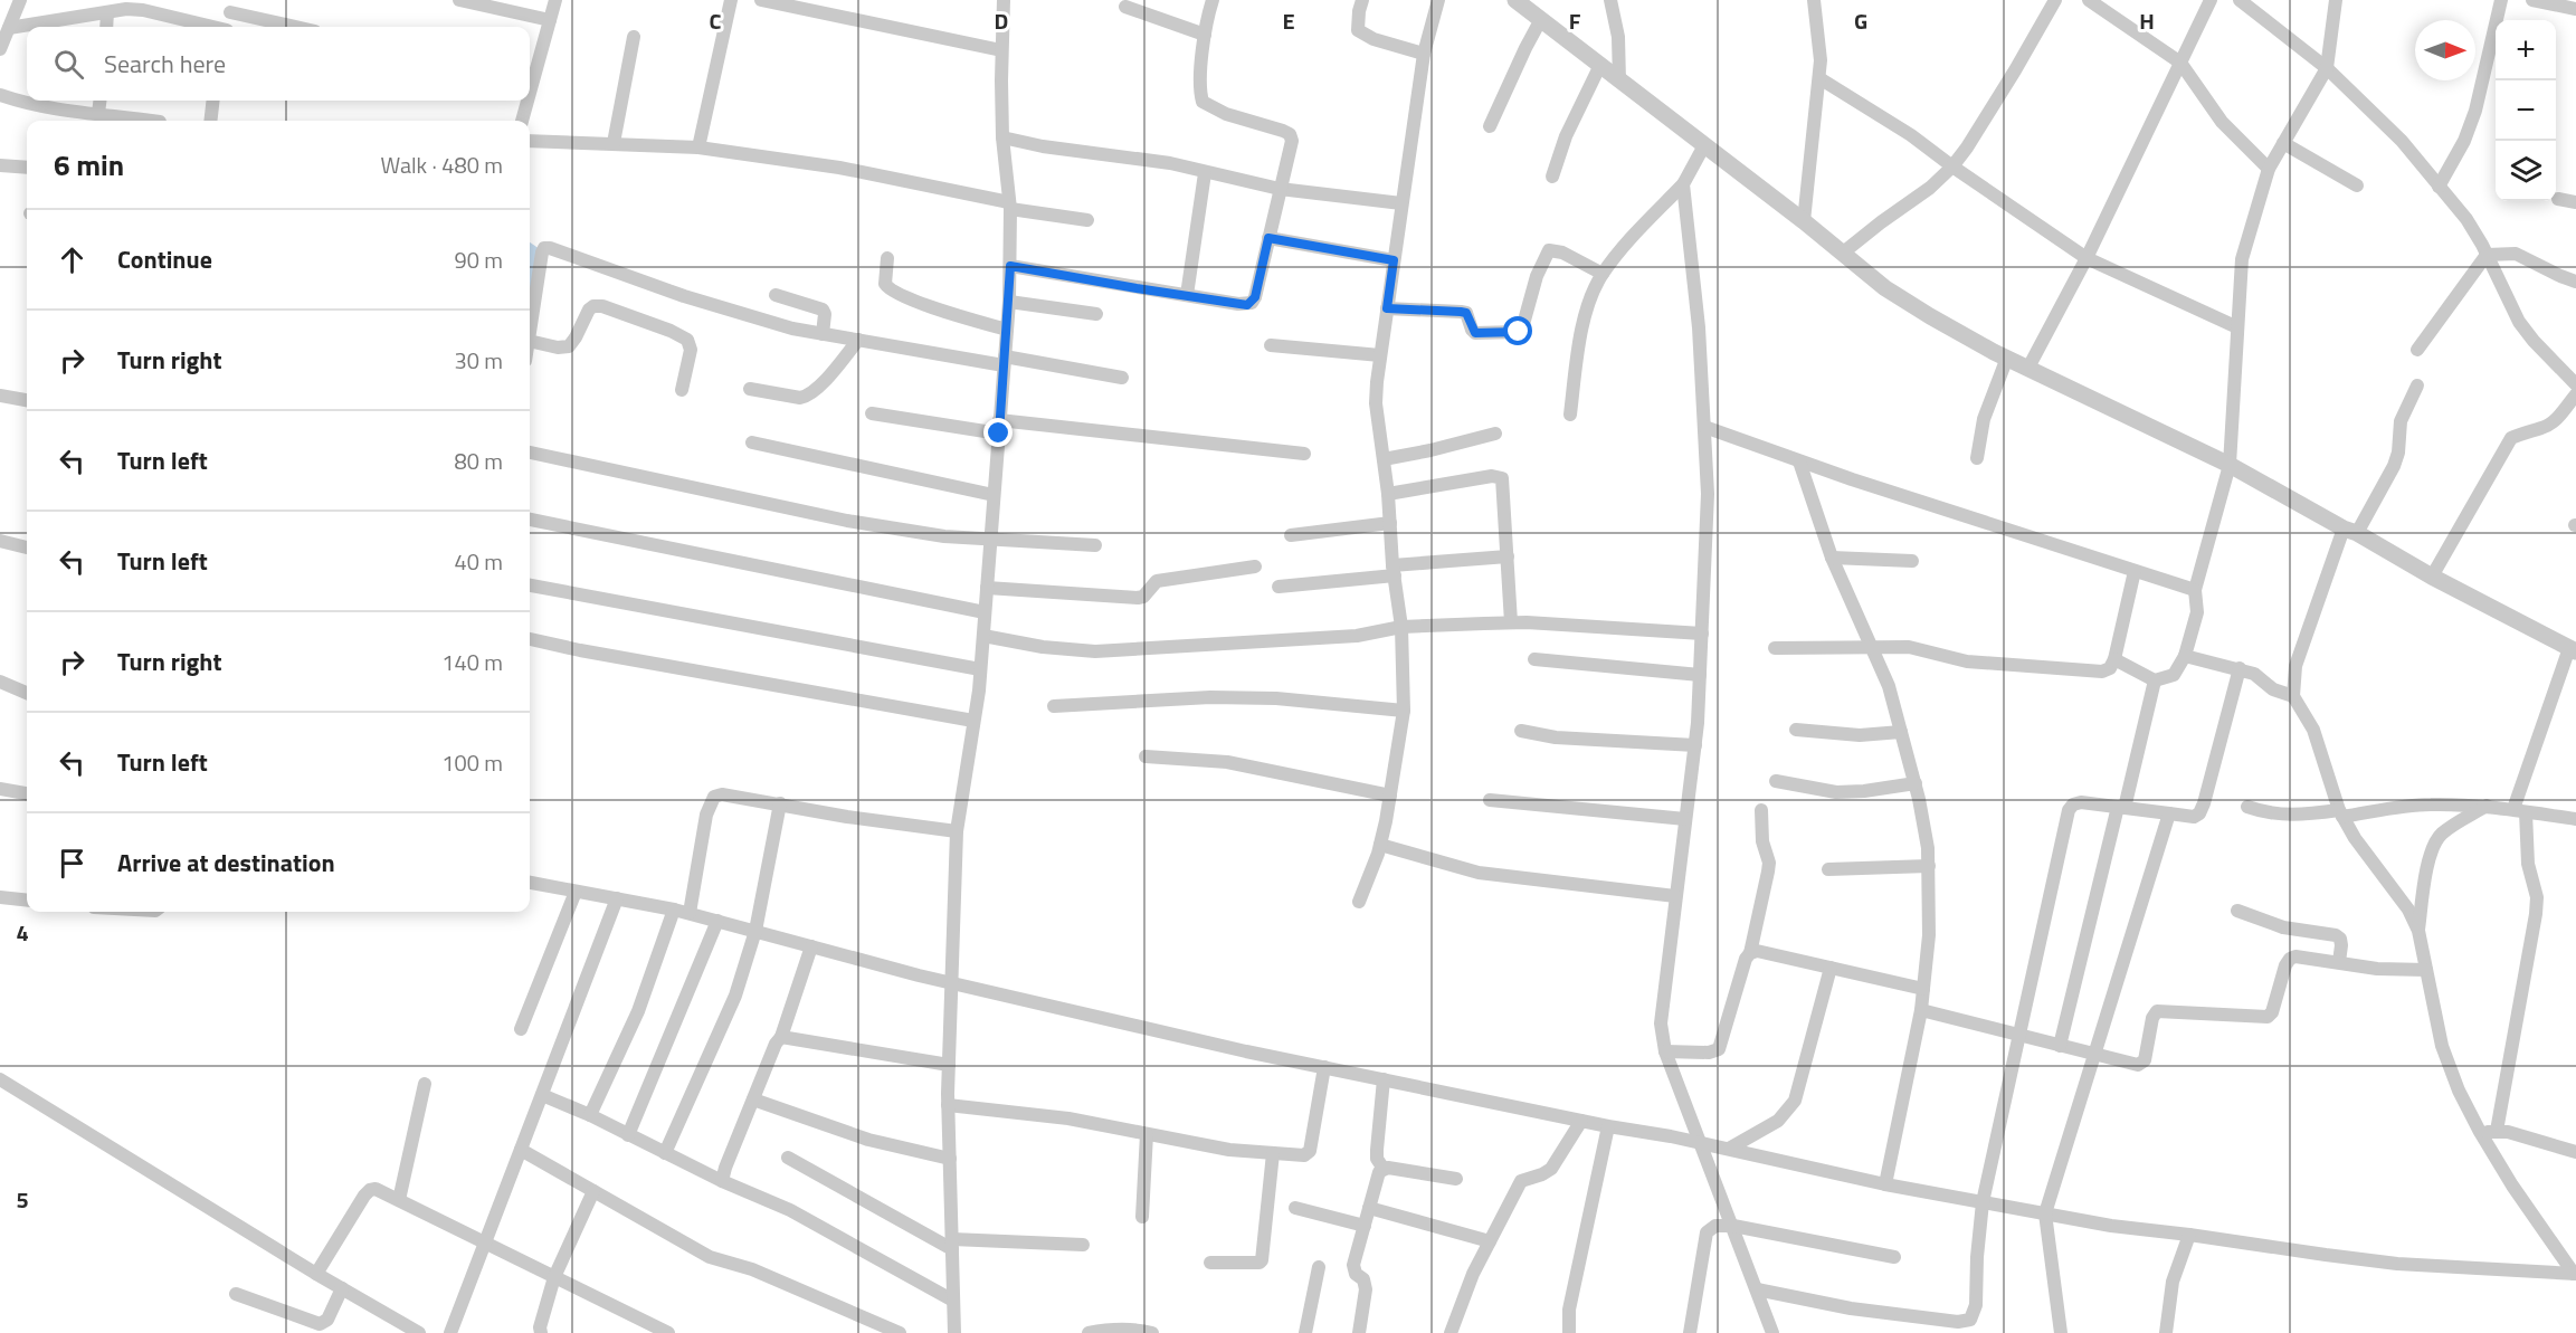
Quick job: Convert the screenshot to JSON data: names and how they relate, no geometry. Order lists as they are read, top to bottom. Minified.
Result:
{"north":"right","page":{"map_buttons":["+","−"],"search":"Search here","heading":["6 min","Walk · 480 m"],"list":[["Continue","90 m"],["Turn right","30 m"],["Turn left","80 m"],["Turn left","40 m"],["Turn right","140 m"],["Turn left","100 m"],"Arrive at destination"]},"grid":{"columns":["C","D","E","F","G","H"],"rows":["4","5"]}}
